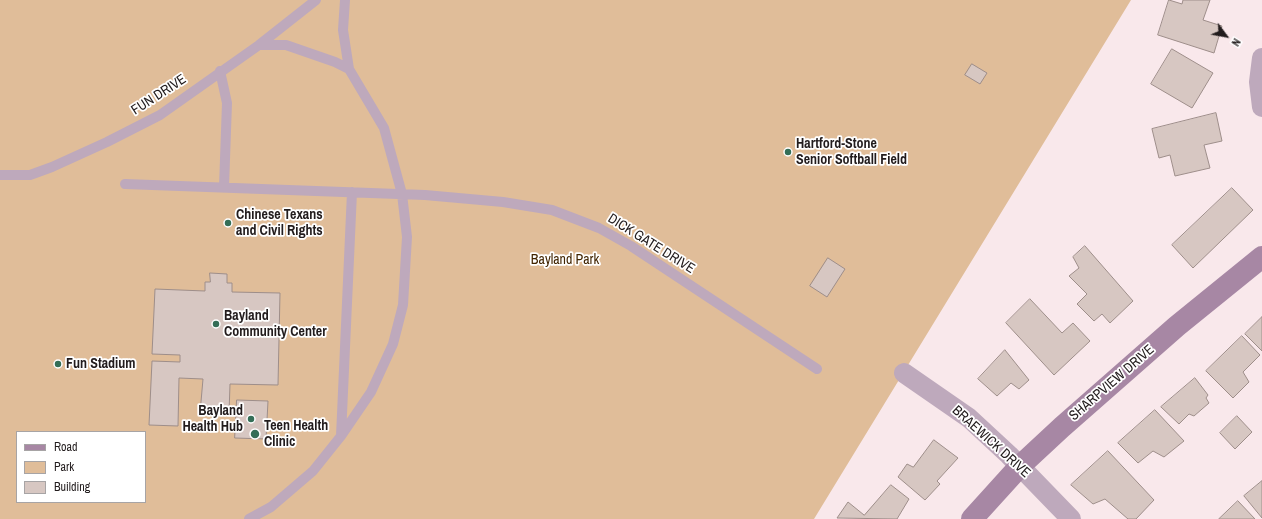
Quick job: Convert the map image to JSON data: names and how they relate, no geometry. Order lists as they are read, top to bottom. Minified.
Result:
{"streets":{"street":["SHARPVIEW DRIVE","BRAEWICK DRIVE"],"lane":["FUN DRIVE","DICK GATE DRIVE"]},"crossings":[["SHARPVIEW DRIVE","BRAEWICK DRIVE"]],"parks":["Bayland Park"],"places":["Hartford-Stone Senior Softball Field","Chinese Texans and Civil Rights","Bayland Community Center","Fun Stadium","Bayland Health Hub","Teen Health Clinic"],"legend":["Road","Park","Building"],"north":"bottom right"}
